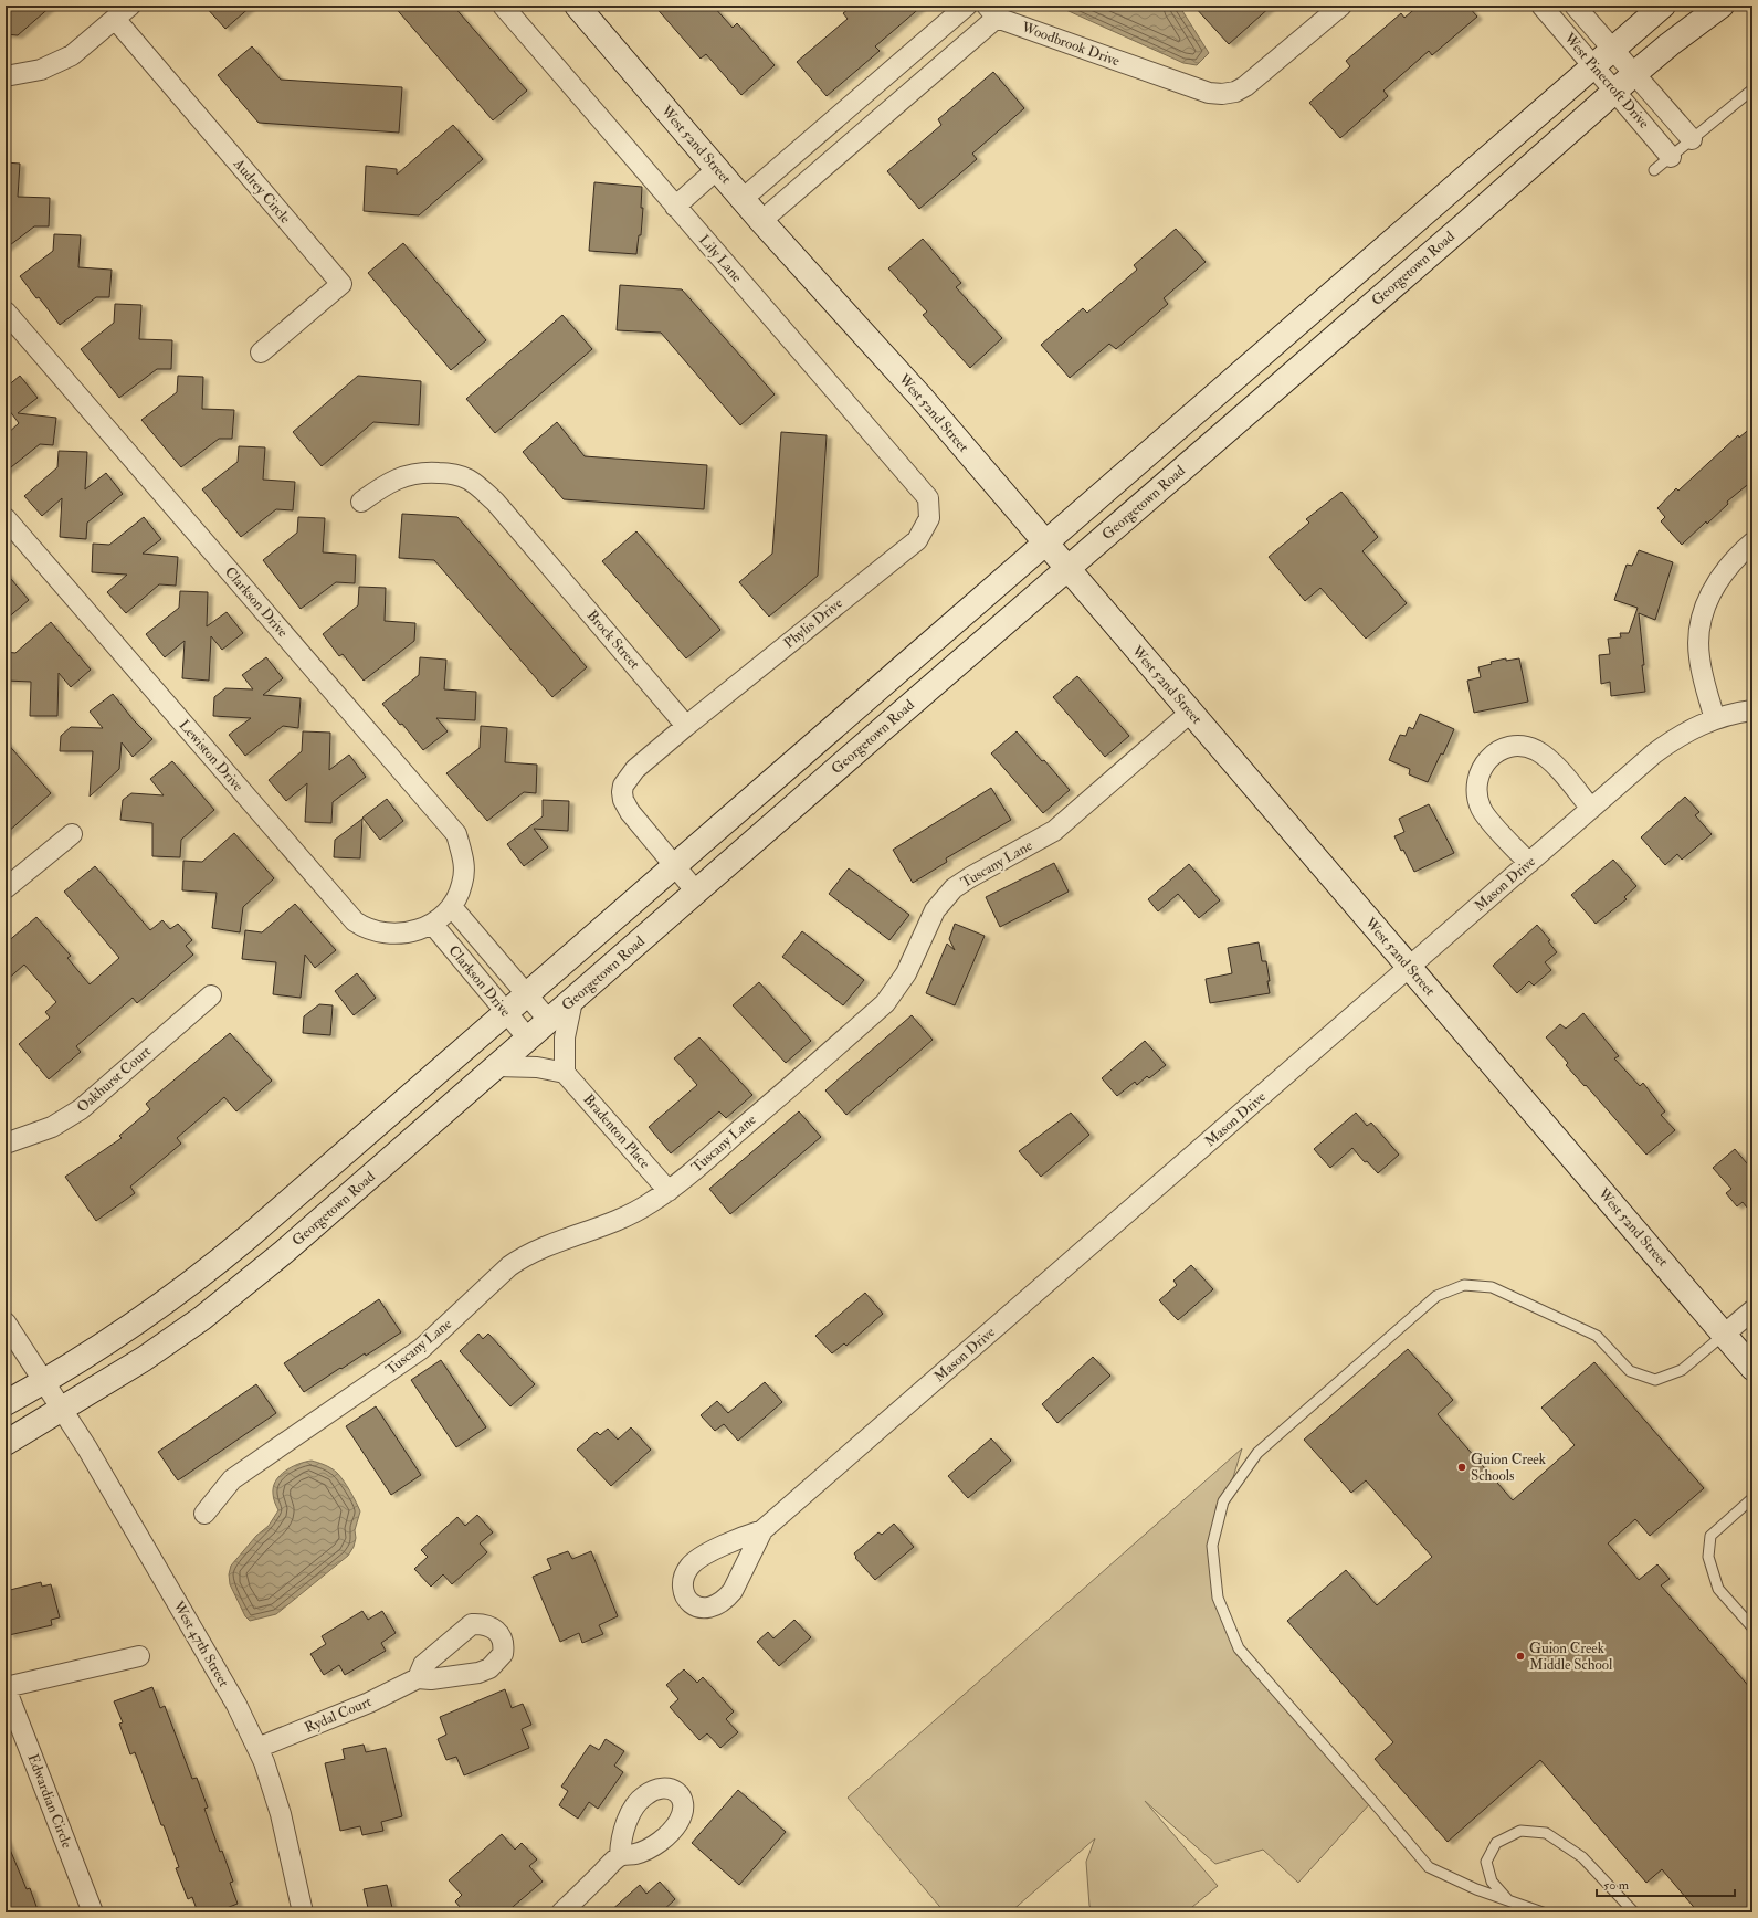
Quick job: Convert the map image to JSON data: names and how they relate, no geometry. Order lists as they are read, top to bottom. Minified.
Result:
{"streets":{"main road":["West 52nd Street","Georgetown Road"],"street":["Woodbrook Drive","West Pinecroft Drive","Audrey Circle","Lily Lane","Clarkson Drive","Phylis Drive","Brock Street","Lewiston Drive","Tuscany Lane","Mason Drive","Oakhurst Court","Bradenton Place","West 47th Street","Rydal Court","Edwardian Circle"]},"crossings":[["Woodbrook Drive","West 52nd Street"],["West Pinecroft Drive","Georgetown Road"],["West 52nd Street","Georgetown Road"],["West 52nd Street","Tuscany Lane"],["West 52nd Street","Mason Drive"],["Lily Lane","Phylis Drive"],["Georgetown Road","Clarkson Drive"],["Georgetown Road","West 47th Street"],["Clarkson Drive","Lewiston Drive"],["Phylis Drive","Brock Street"],["Tuscany Lane","Bradenton Place"],["West 47th Street","Rydal Court"]],"places":["Guion Creek Schools","Guion Creek Middle School"],"scale_bar":"50 m"}
